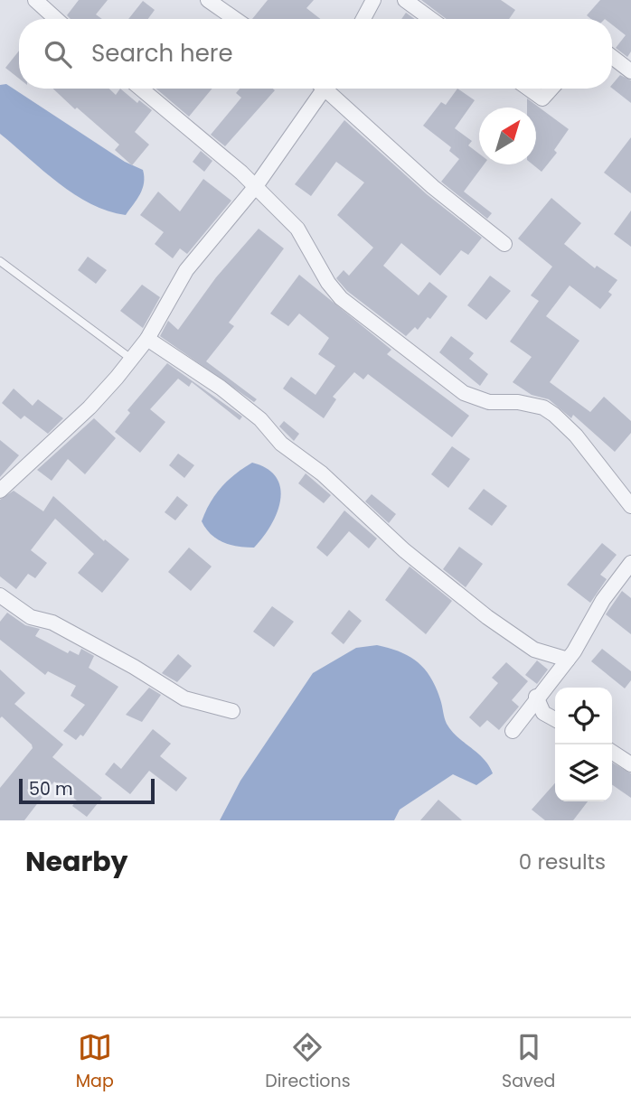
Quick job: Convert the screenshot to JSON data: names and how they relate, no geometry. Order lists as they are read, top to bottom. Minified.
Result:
{"scale_bar":"50 m","north":"top right","page":{"search":"Search here","scale":"50 m","heading":["Nearby","0 results"],"nav":["Map","Directions","Saved"]}}
